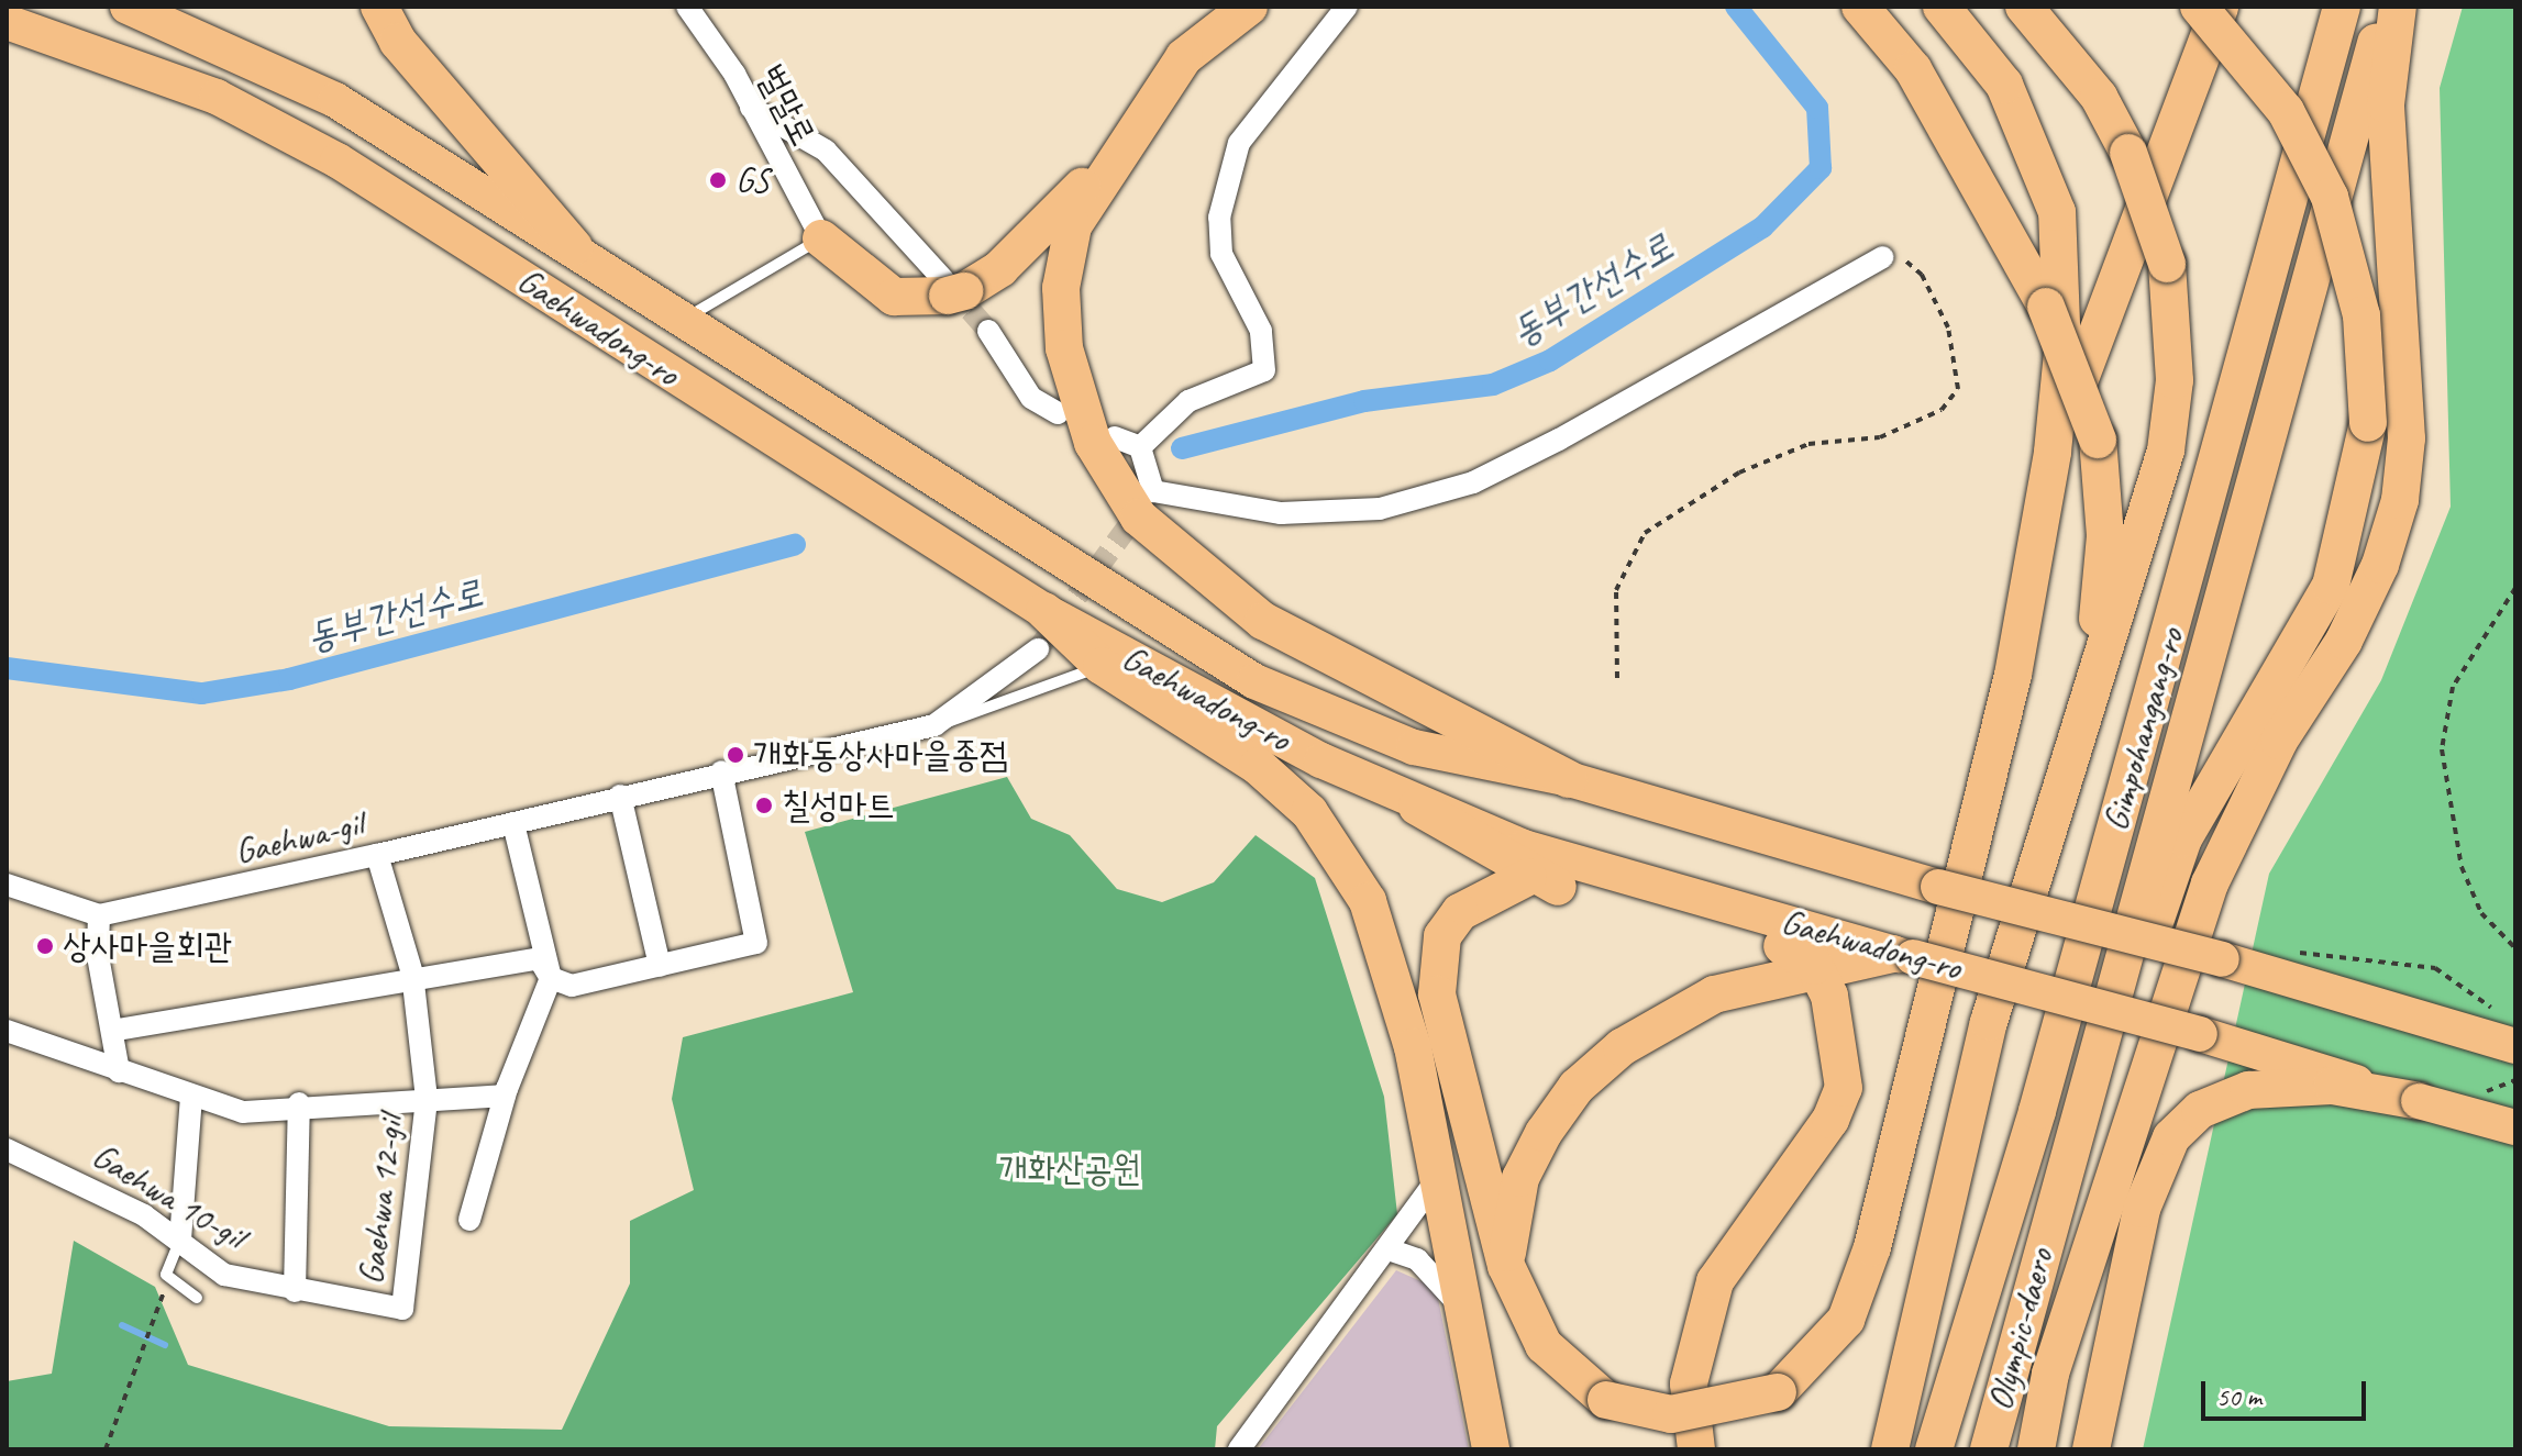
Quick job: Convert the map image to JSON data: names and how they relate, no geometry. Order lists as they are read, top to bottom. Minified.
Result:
{"streets":{"highway":["Gimpohangang-ro","Olympic-daero"],"main road":["Gaehwadong-ro"],"street":["벌말로","Gaehwa-gil","Gaehwa 10-gil","Gaehwa 12-gil"]},"crossings":[["Gimpohangang-ro","Olympic-daero"],["Gaehwa-gil","Gaehwa 12-gil"],["Gaehwa 10-gil","Gaehwa 12-gil"]],"water":["동부간선수로"],"parks":["개화산공원"],"places":["GS","개화동상사마을종점","칠성마트","상사마을회관"],"scale_bar":"50 m"}
